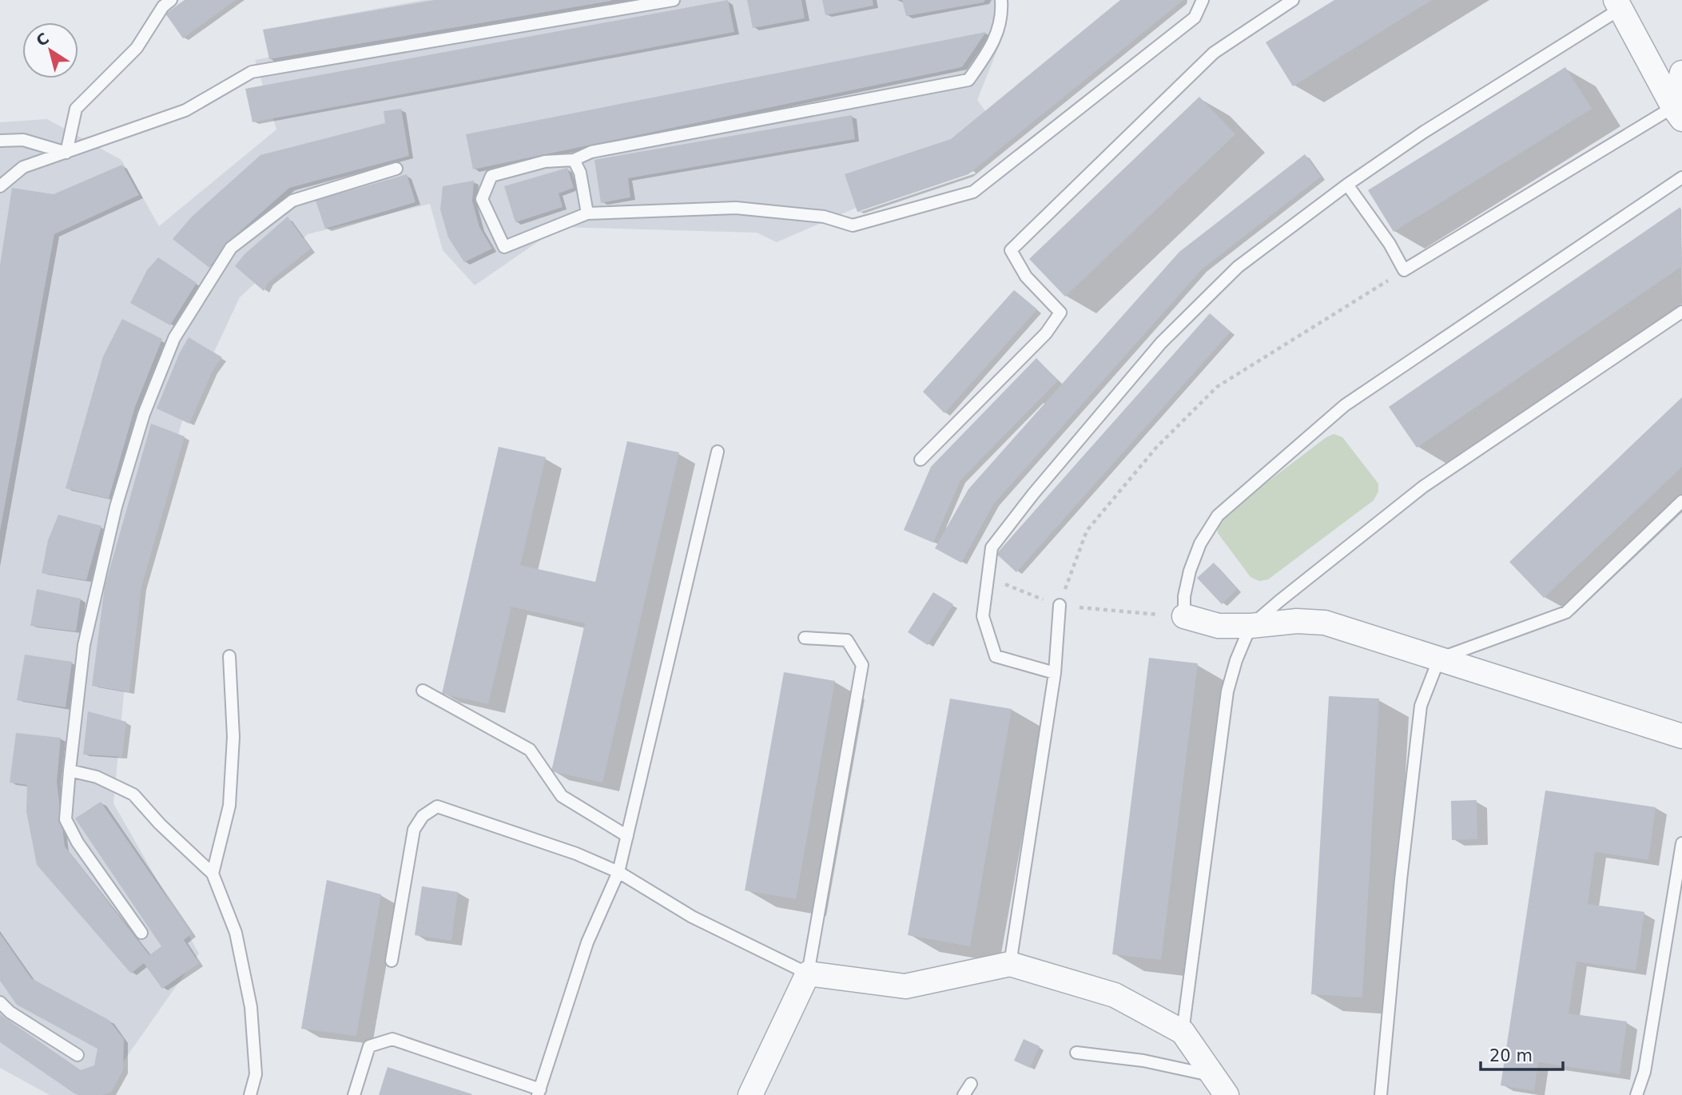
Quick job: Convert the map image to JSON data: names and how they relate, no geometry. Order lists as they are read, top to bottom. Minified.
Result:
{"scale_bar":"20 m","north":"top left"}
